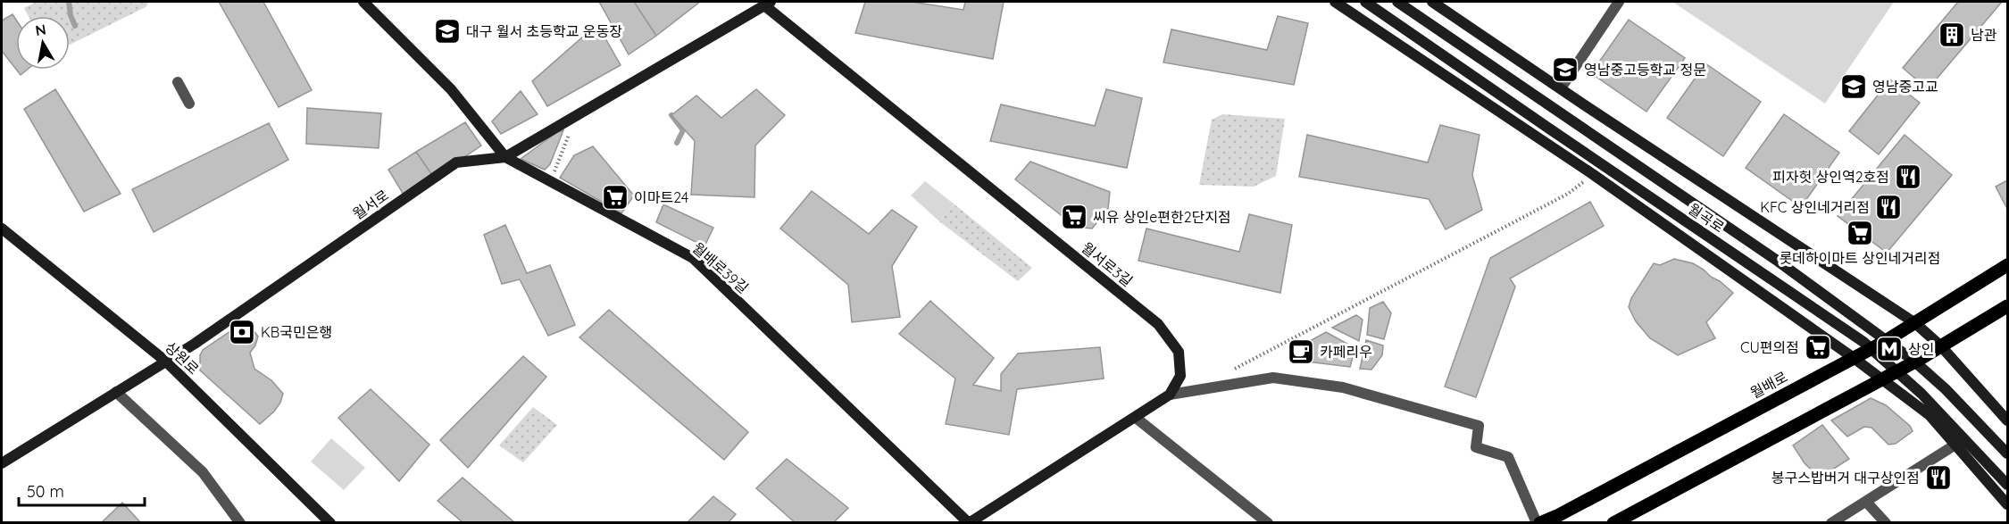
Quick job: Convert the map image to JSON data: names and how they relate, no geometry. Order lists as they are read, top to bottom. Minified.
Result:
{"streets":{"main road":["월서로","월곡로","월서로3길","월배로39길","상원로","월배로"]},"crossings":[["월서로","월서로3길"],["월서로","월배로39길"],["월서로","상원로"]],"places":{"school or university":["대구 월서 초등학교 운동장","영남중고등학교 정문","영남중고교"],"building":["남관"],"restaurant":["피자헛 상인역2호점","KFC 상인네거리점","봉구스밥버거 대구상인점"],"supermarket":["이마트24","씨유 상인e편한2단지점","롯데하이마트 상인네거리점","CU편의점"],"bank":["KB국민은행"],"metro station":["상인"],"cafe":["카페리우"]},"scale_bar":"50 m","north":"top"}
